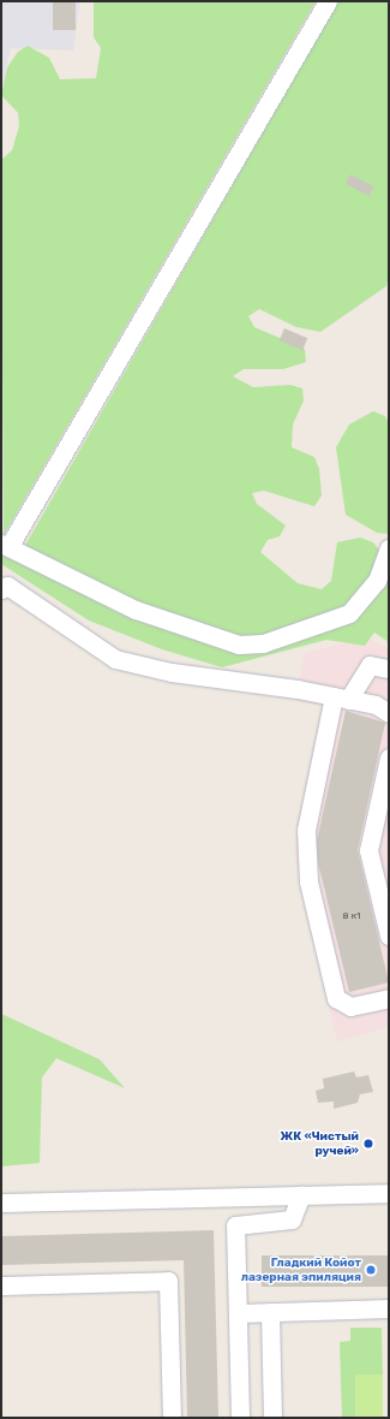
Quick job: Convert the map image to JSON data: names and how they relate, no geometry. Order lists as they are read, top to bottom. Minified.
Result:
{"places":["ЖК «Чистый ручей»","Гладкий Койот лазерная эпиляция"],"house_numbers":["8 к1"]}
